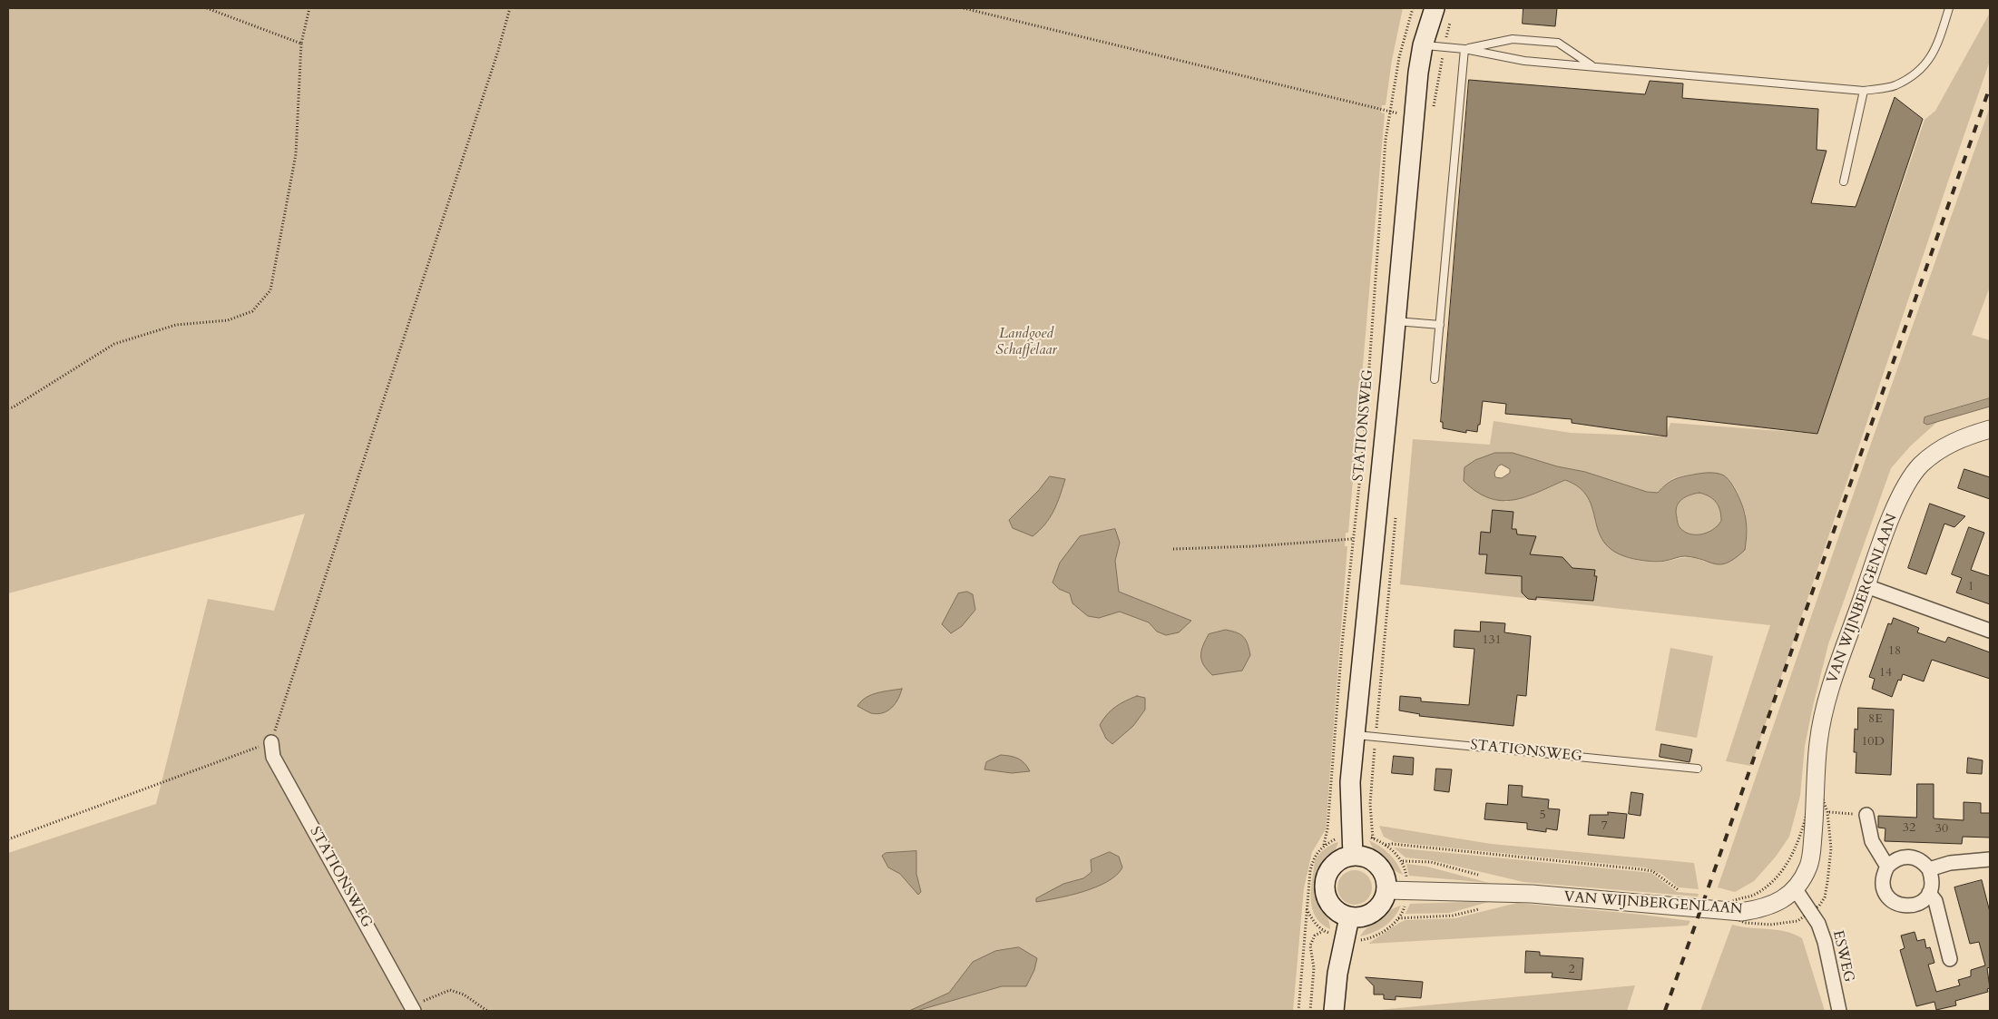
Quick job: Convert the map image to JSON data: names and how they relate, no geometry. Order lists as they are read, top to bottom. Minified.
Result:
{"streets":{"main road":["STATIONSWEG"],"street":["VAN WIJNBERGENLAAN","ESWEG"]},"crossings":[["STATIONSWEG","VAN WIJNBERGENLAAN"],["VAN WIJNBERGENLAAN","ESWEG"]],"parks":["Landgoed Schaffelaar"],"house_numbers":["1","131","18","14","8E","10D","5","7","32","30","2"]}
